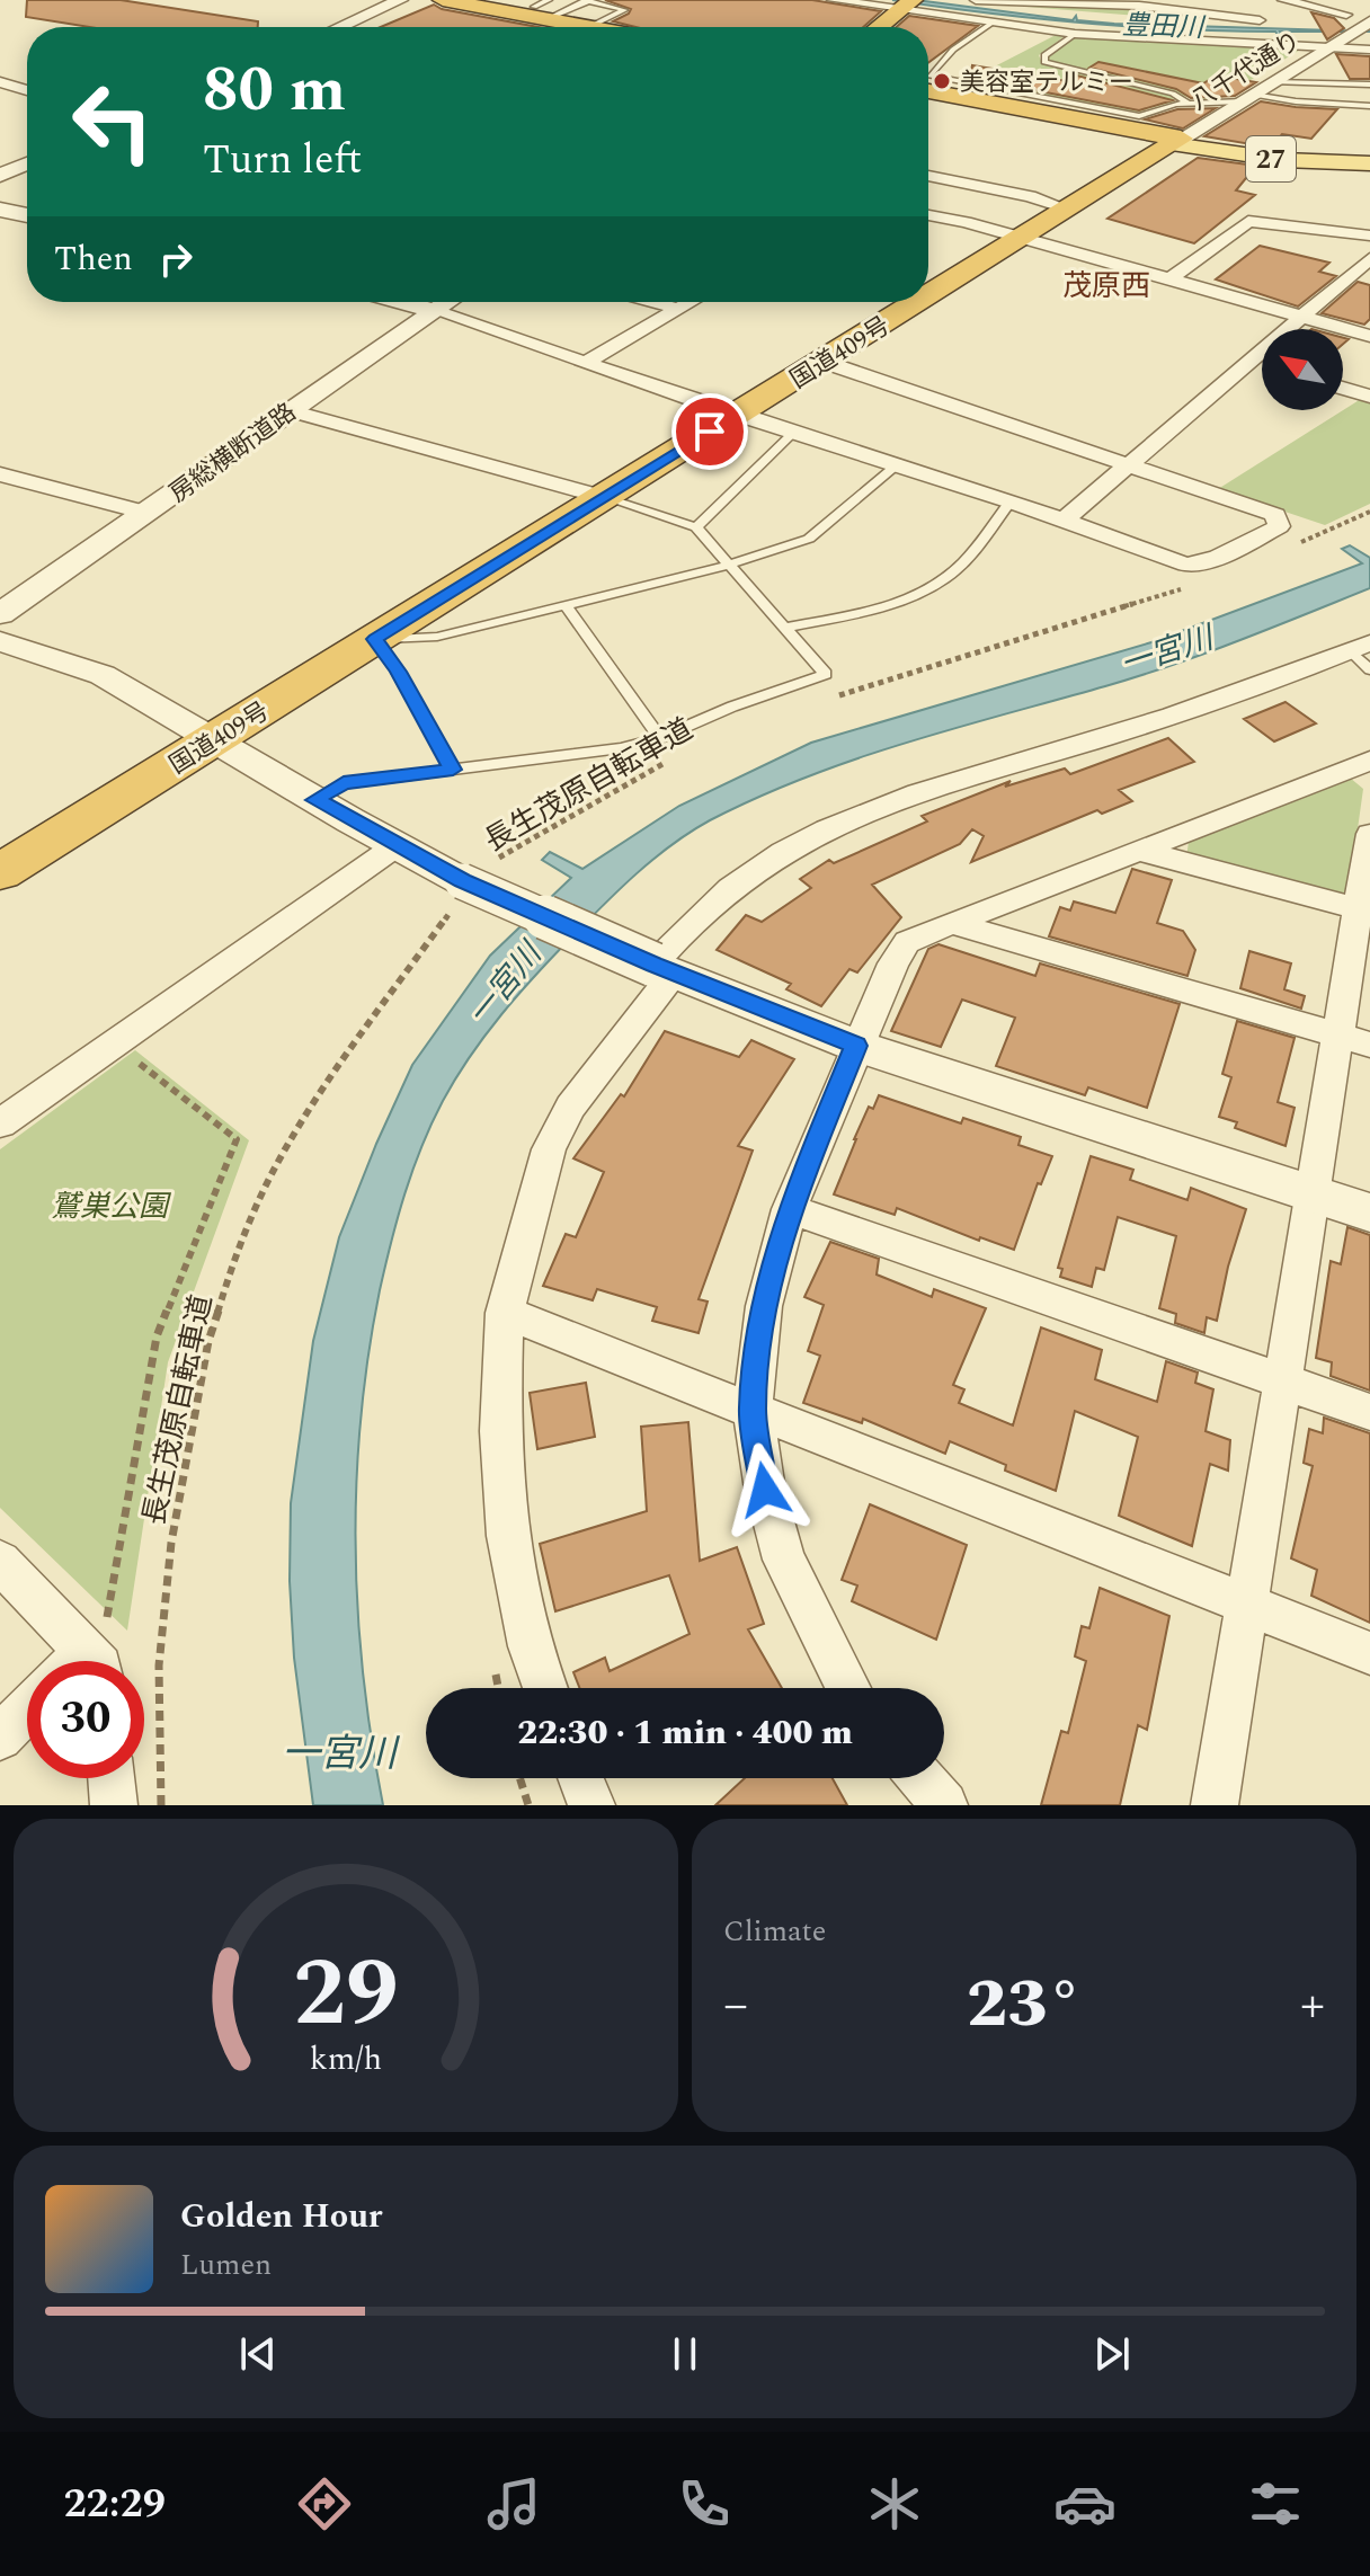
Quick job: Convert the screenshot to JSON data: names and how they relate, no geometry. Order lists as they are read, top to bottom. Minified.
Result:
{"streets":{"highway":["国道409号"],"main road":["27"],"street":["八千代通り","房総横断道路"],"path":["長生茂原自転車道"]},"crossings":[["八千代通り","27"],["八千代通り","国道409号"],["27","国道409号"]],"districts":["茂原西"],"water":["豊田川","一宮川"],"parks":["鷲巣公園"],"places":["美容室テルミー"],"north":"top left","page":{"turn":["80 m","Turn left"],"then":"Then","limit":"30","trip":"22:30 · 1 min · 400 m","tile":"Climate","heat":["−","23°","+"],"song":["Golden Hour","Lumen"],"tabs":"22:29","gauge":["29","km/h"]}}
